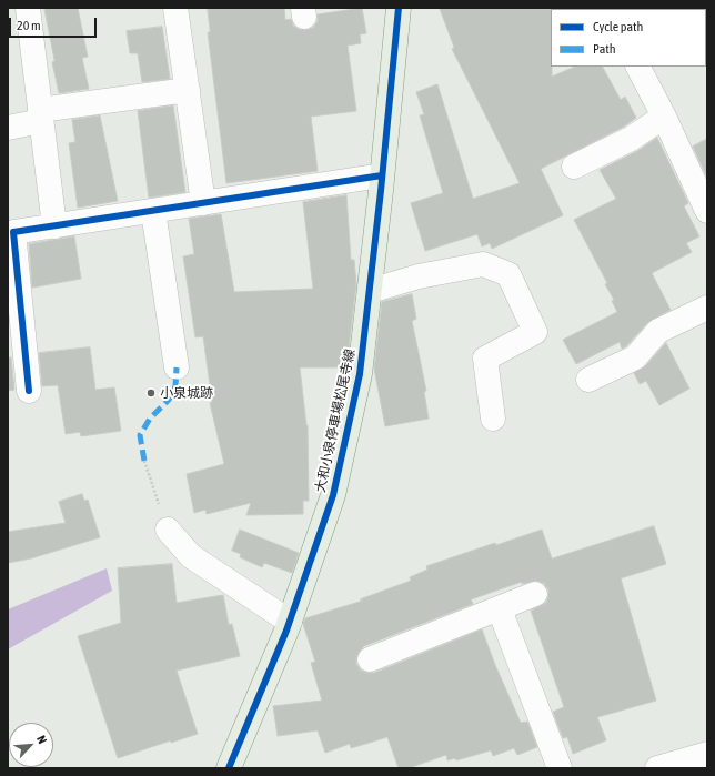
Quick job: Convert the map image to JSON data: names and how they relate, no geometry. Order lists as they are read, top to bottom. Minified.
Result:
{"streets":{"main road":["大和小泉停車場松尾寺線"]},"places":["小泉城跡"],"legend":["Cycle path","Path"],"scale_bar":"20 m","north":"top right"}
